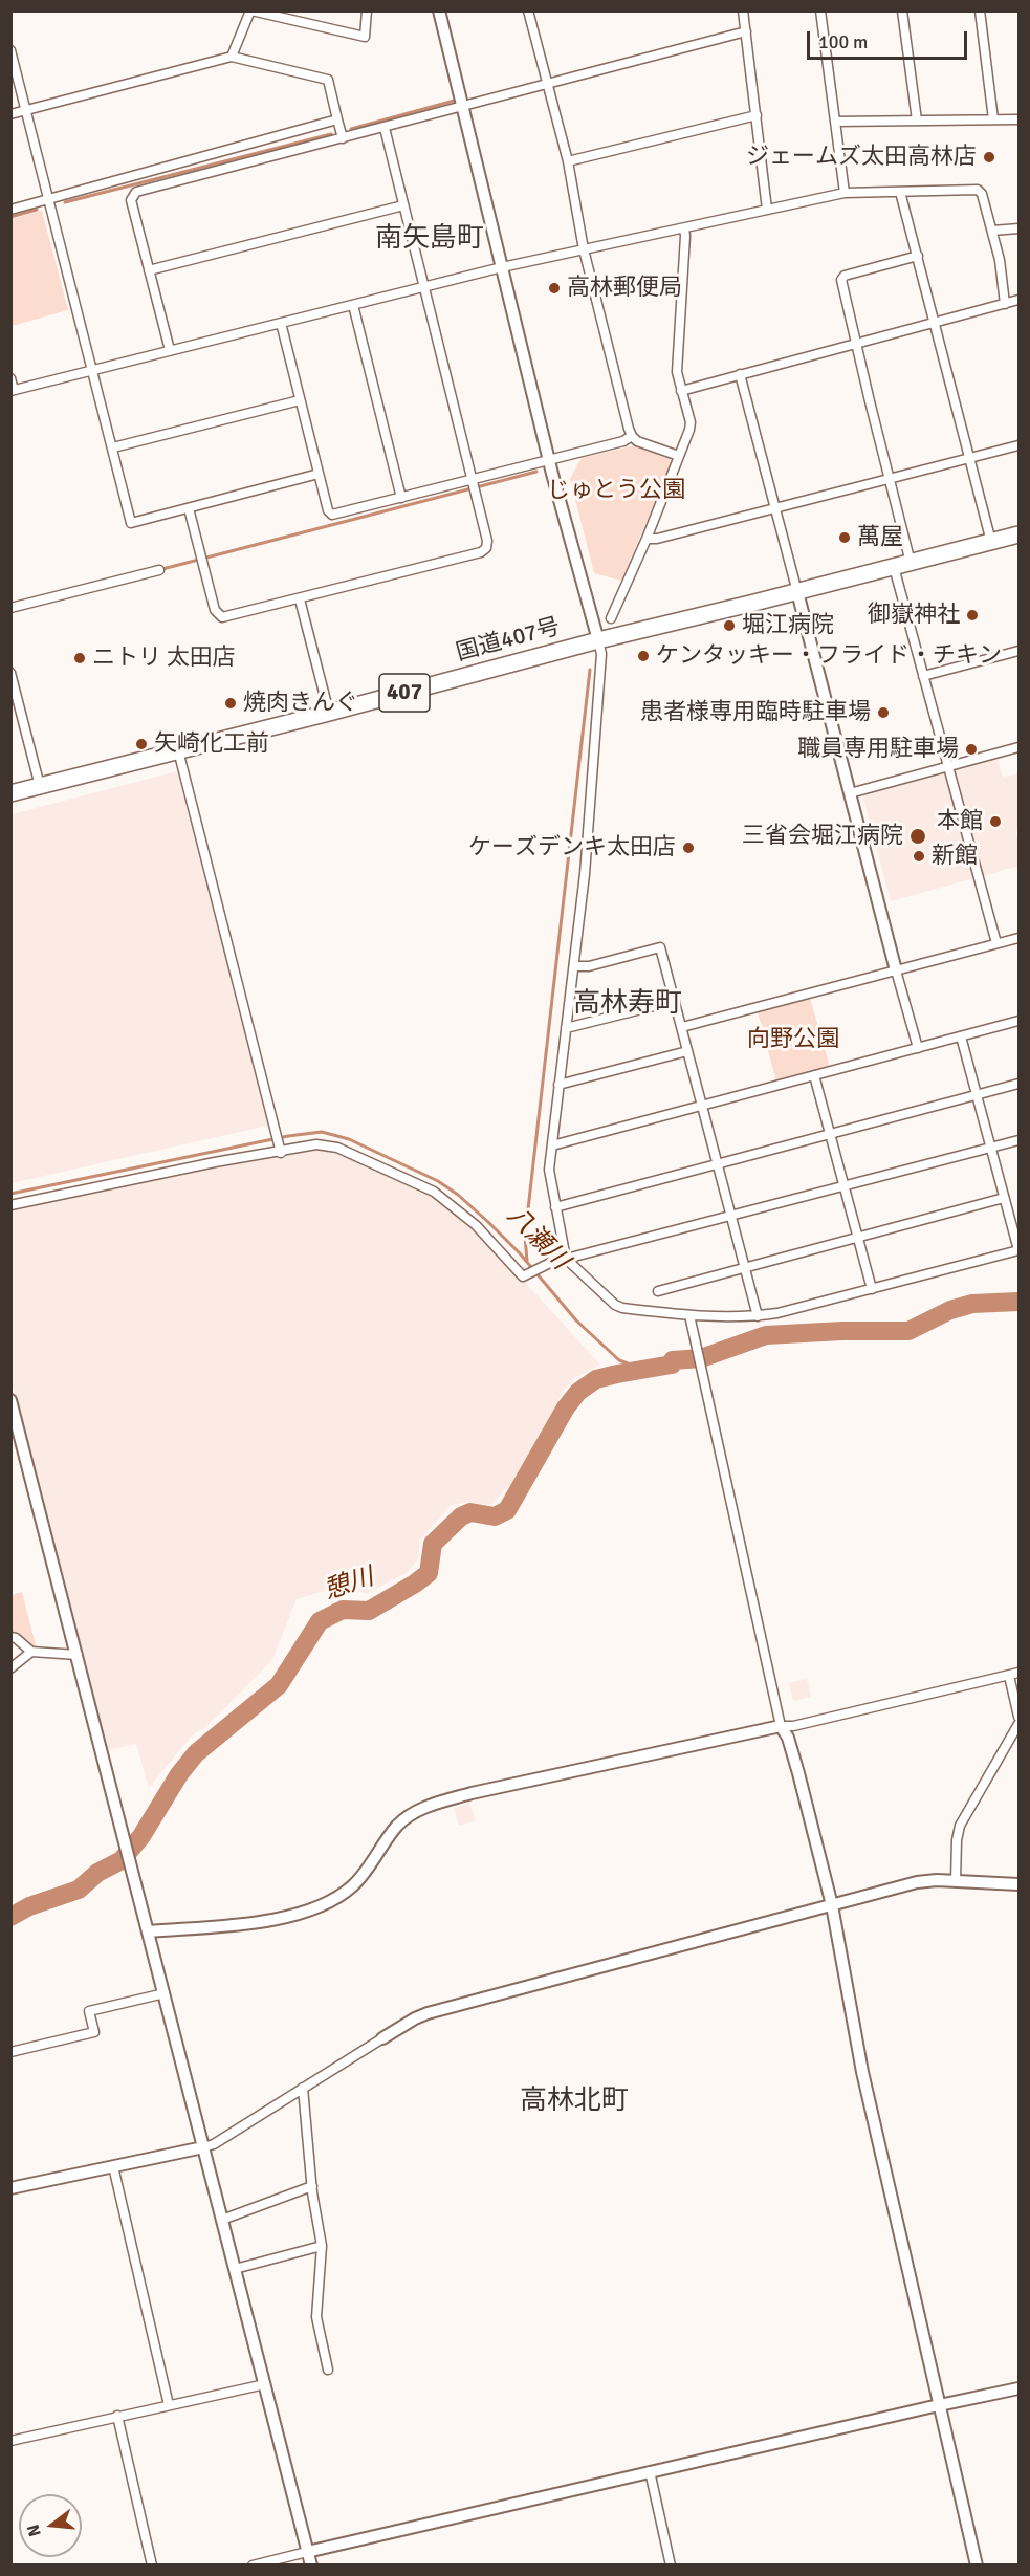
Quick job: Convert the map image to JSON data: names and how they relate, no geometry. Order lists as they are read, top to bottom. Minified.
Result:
{"streets":{"highway":["国道407号","407"]},"districts":["南矢島町","高林寿町","高林北町"],"water":["八瀬川","憩川"],"parks":["じゅとう公園","向野公園"],"places":["ジェームズ太田高林店","高林郵便局","萬屋","御嶽神社","堀江病院","ケンタッキー・フライド・チキン","ニトリ 太田店","焼肉きんぐ","患者様専用臨時駐車場","矢崎化工前","職員専用駐車場","本館","三省会堀江病院","ケーズデンキ太田店","新館"],"scale_bar":"100 m","north":"left"}
